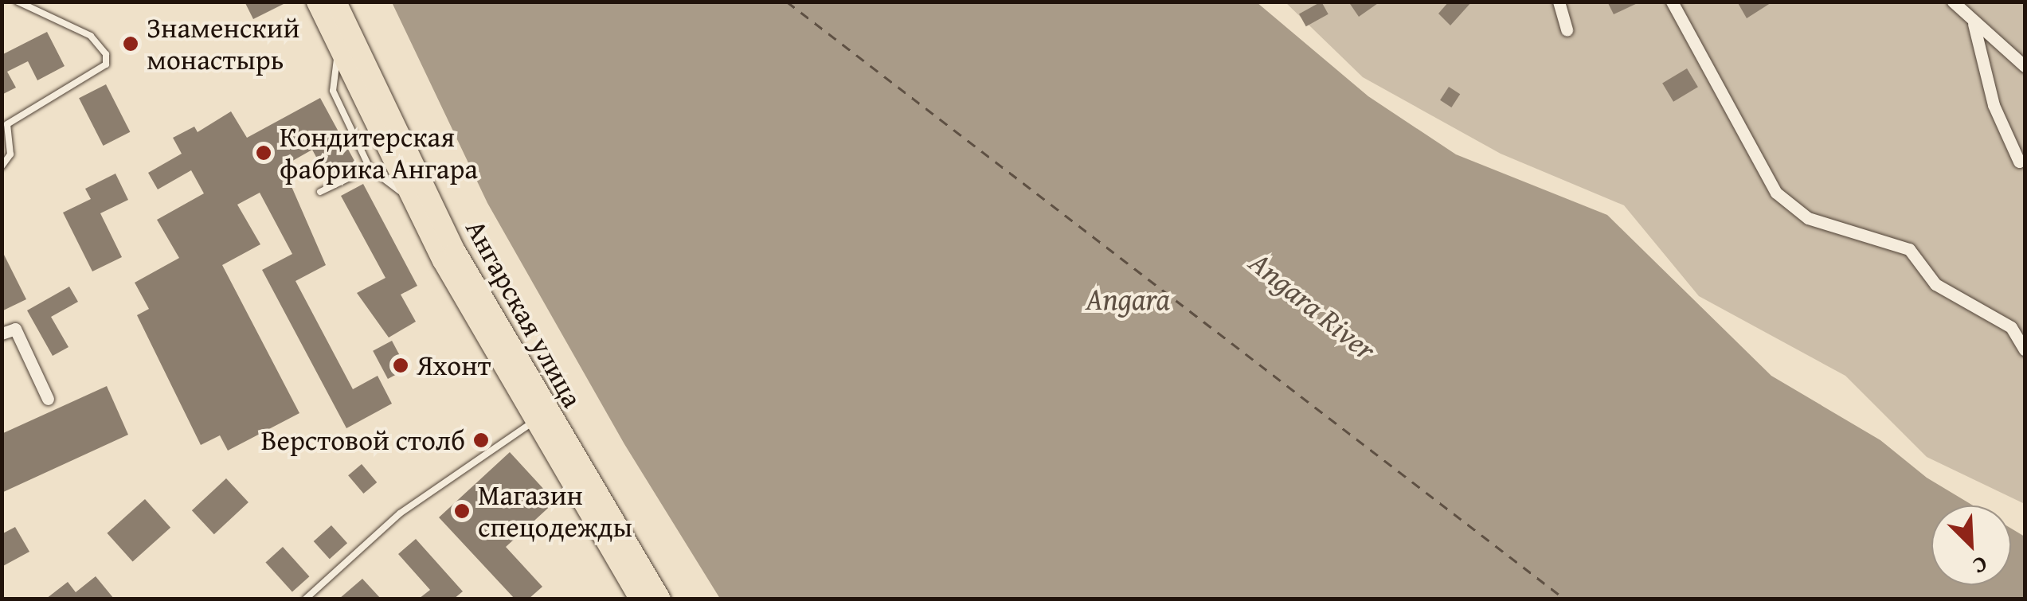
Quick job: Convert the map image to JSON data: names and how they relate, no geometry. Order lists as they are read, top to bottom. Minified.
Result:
{"streets":{"main road":["Ангарская улица"]},"water":["Angara","Angara River"],"places":["Знаменский монастырь","Кондитерская фабрика Ангара","Яхонт","Верстовой столб","Магазин спецодежды"],"north":"bottom right"}
